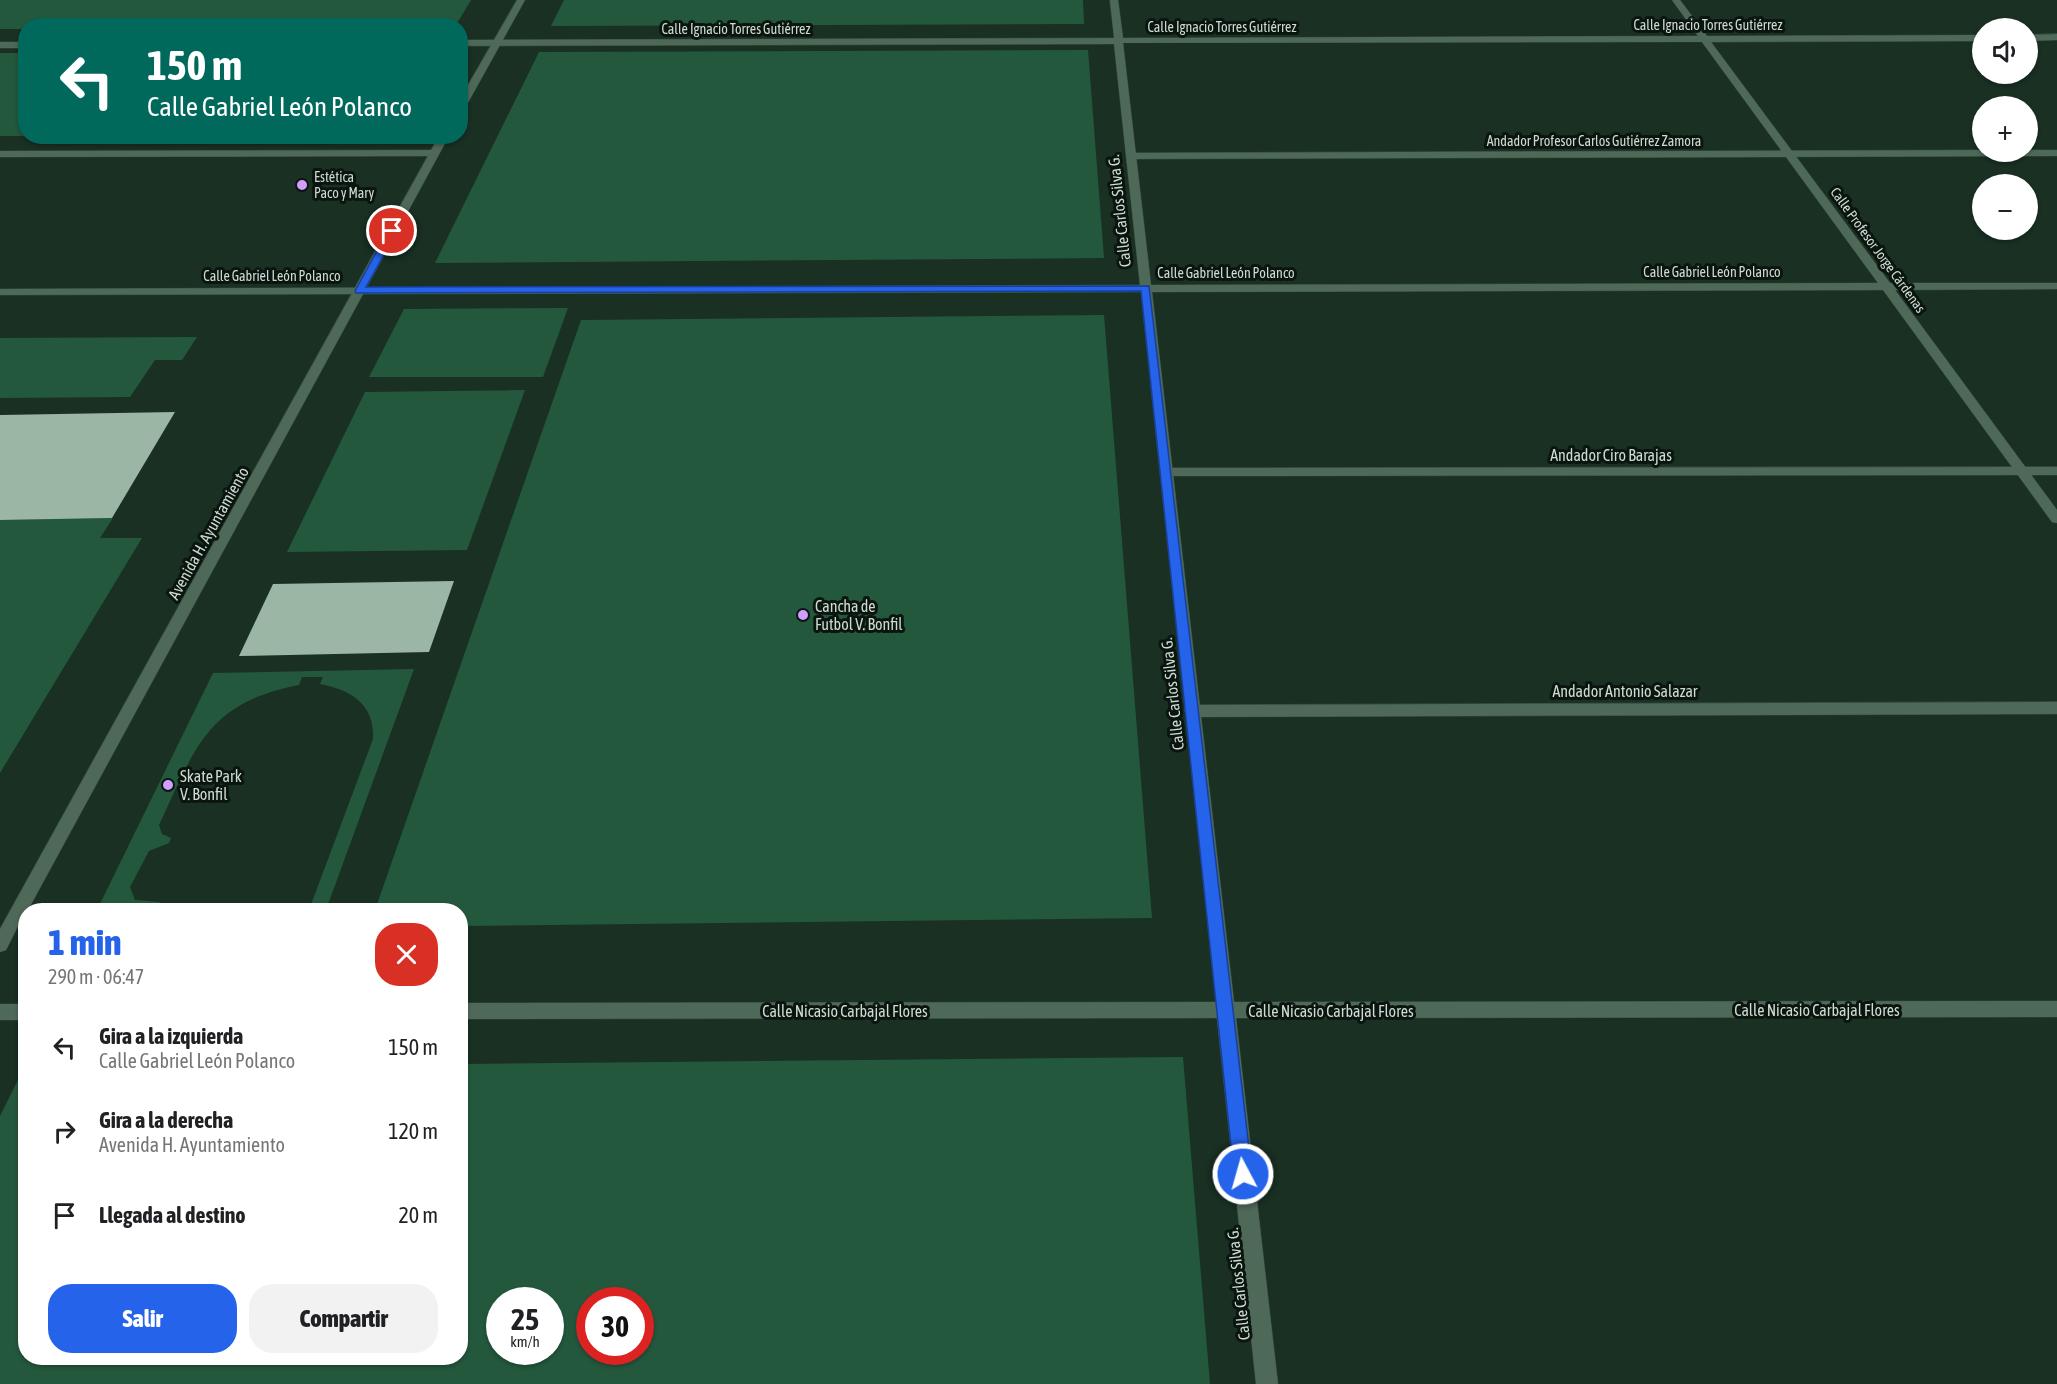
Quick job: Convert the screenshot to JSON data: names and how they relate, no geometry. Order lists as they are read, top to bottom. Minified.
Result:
{"streets":{"street":["Calle Ignacio Torres Gutiérrez","Andador Profesor Carlos Gutiérrez Zamora","Calle Carlos Silva G.","Calle Profesor Jorge Cárdenas","Calle Gabriel León Polanco","Andador Ciro Barajas","Avenida H. Ayuntamiento","Andador Antonio Salazar","Calle Nicasio Carbajal Flores"]},"crossings":[["Calle Ignacio Torres Gutiérrez","Calle Carlos Silva G."],["Calle Ignacio Torres Gutiérrez","Calle Profesor Jorge Cárdenas"],["Andador Profesor Carlos Gutiérrez Zamora","Calle Carlos Silva G."],["Andador Profesor Carlos Gutiérrez Zamora","Calle Profesor Jorge Cárdenas"],["Calle Carlos Silva G.","Calle Gabriel León Polanco"],["Calle Carlos Silva G.","Andador Ciro Barajas"],["Calle Carlos Silva G.","Andador Antonio Salazar"],["Calle Carlos Silva G.","Calle Nicasio Carbajal Flores"],["Calle Profesor Jorge Cárdenas","Calle Gabriel León Polanco"],["Calle Profesor Jorge Cárdenas","Andador Ciro Barajas"],["Calle Gabriel León Polanco","Avenida H. Ayuntamiento"]],"places":["Estética Paco y Mary","Cancha de Futbol V. Bonfil","Skate Park V. Bonfil"],"page":{"map_buttons":["+","−"],"turn":["150 m","Calle Gabriel León Polanco"],"heading":["1 min","290 m · 06:47"],"list":[{"name":"Gira a la izquierda","note":"Calle Gabriel León Polanco","value":"150 m"},{"name":"Gira a la derecha","note":"Avenida H. Ayuntamiento","value":"120 m"},{"name":"Llegada al destino","value":"20 m"}],"buttons":["Salir","Compartir"],"speed":"25 km/h","limit":"30"}}
